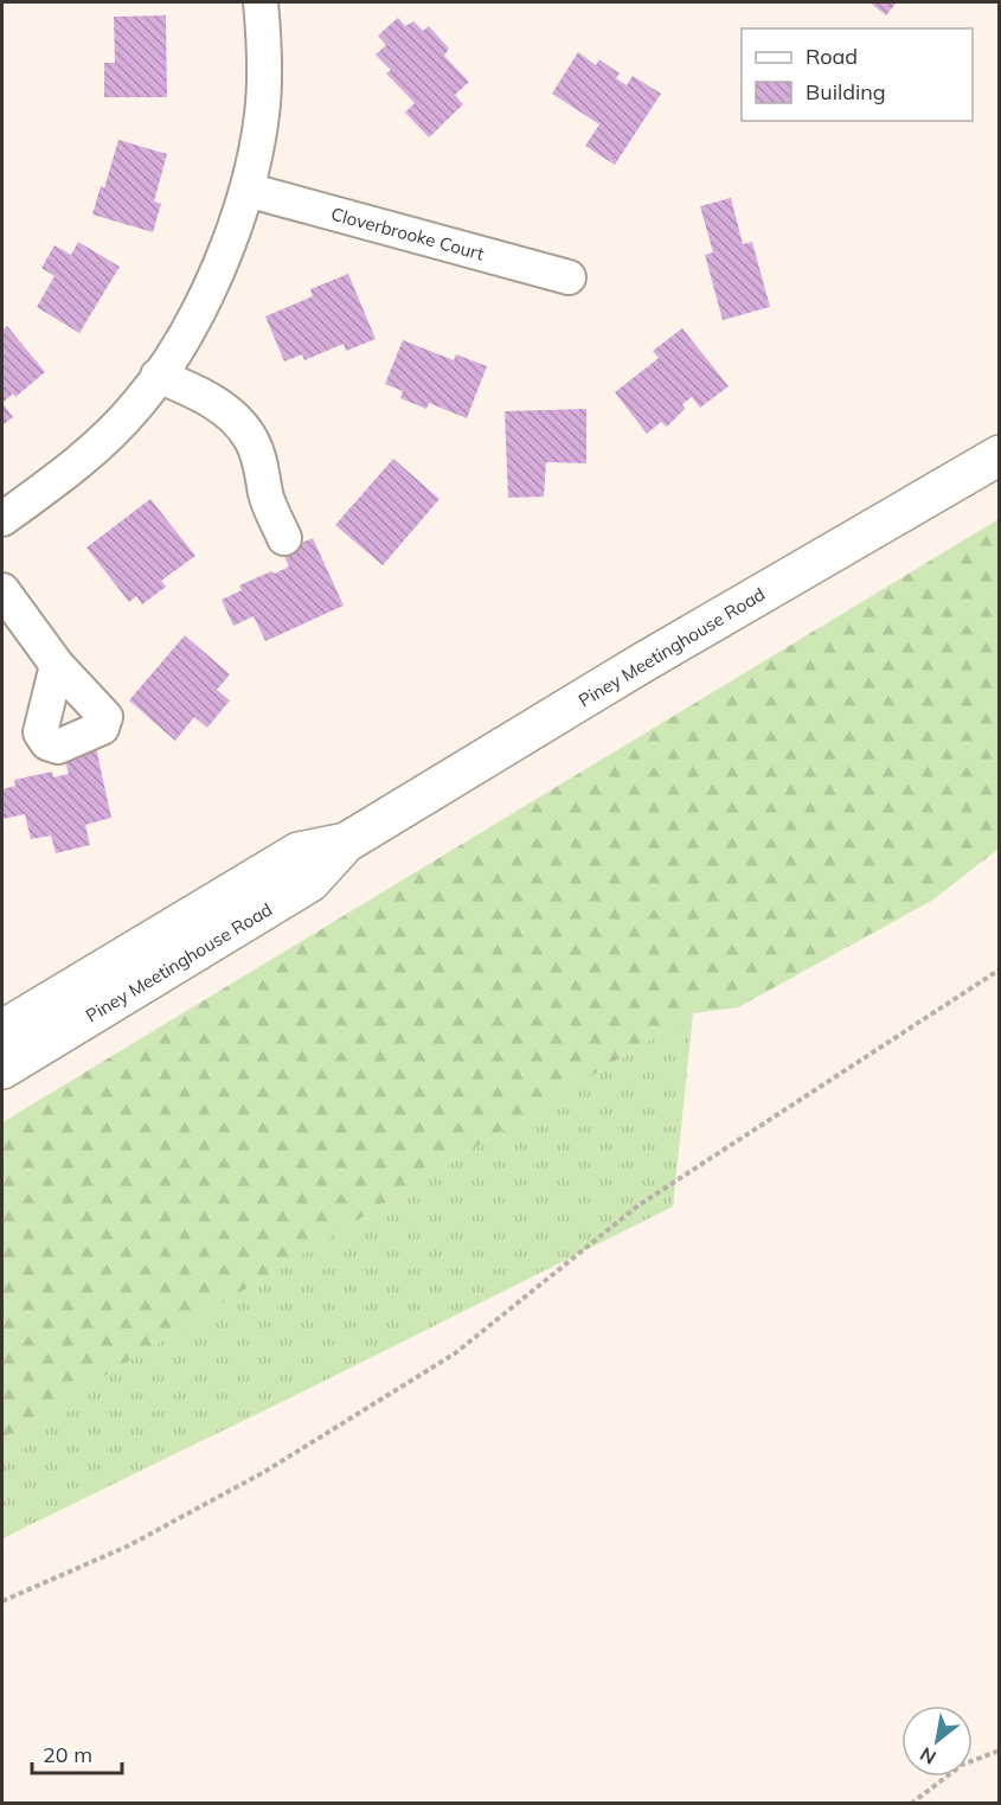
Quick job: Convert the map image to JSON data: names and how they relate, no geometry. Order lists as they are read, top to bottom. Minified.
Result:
{"streets":{"main road":["Piney Meetinghouse Road"],"street":["Cloverbrooke Court"]},"legend":["Road","Building"],"scale_bar":"20 m","north":"bottom left"}
